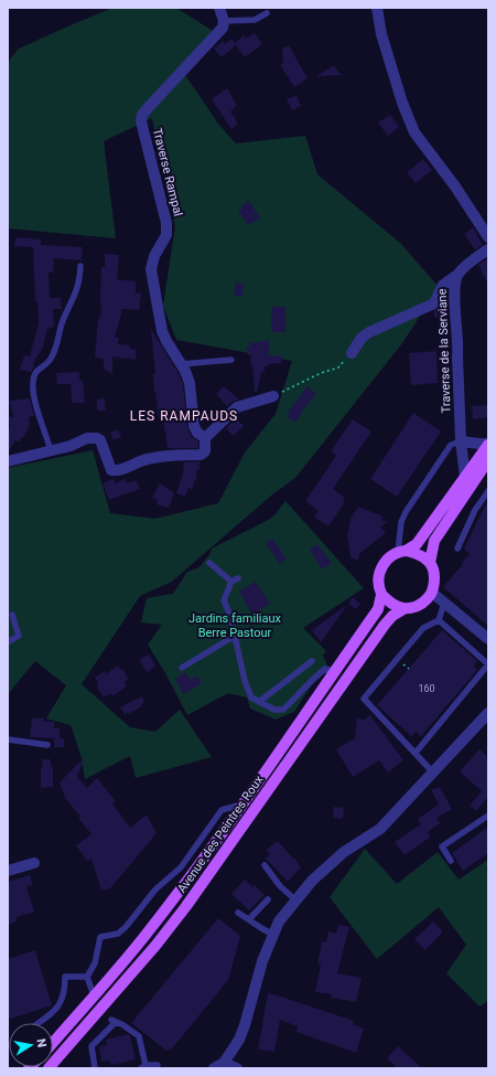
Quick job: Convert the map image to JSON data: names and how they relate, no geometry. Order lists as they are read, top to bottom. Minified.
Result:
{"streets":{"main road":["Avenue des Peintres Roux"],"street":["Traverse Rampal","Traverse de la Serviane"]},"districts":["LES RAMPAUDS"],"parks":["Jardins familiaux Berre Pastour"],"house_numbers":["160"],"north":"right"}
